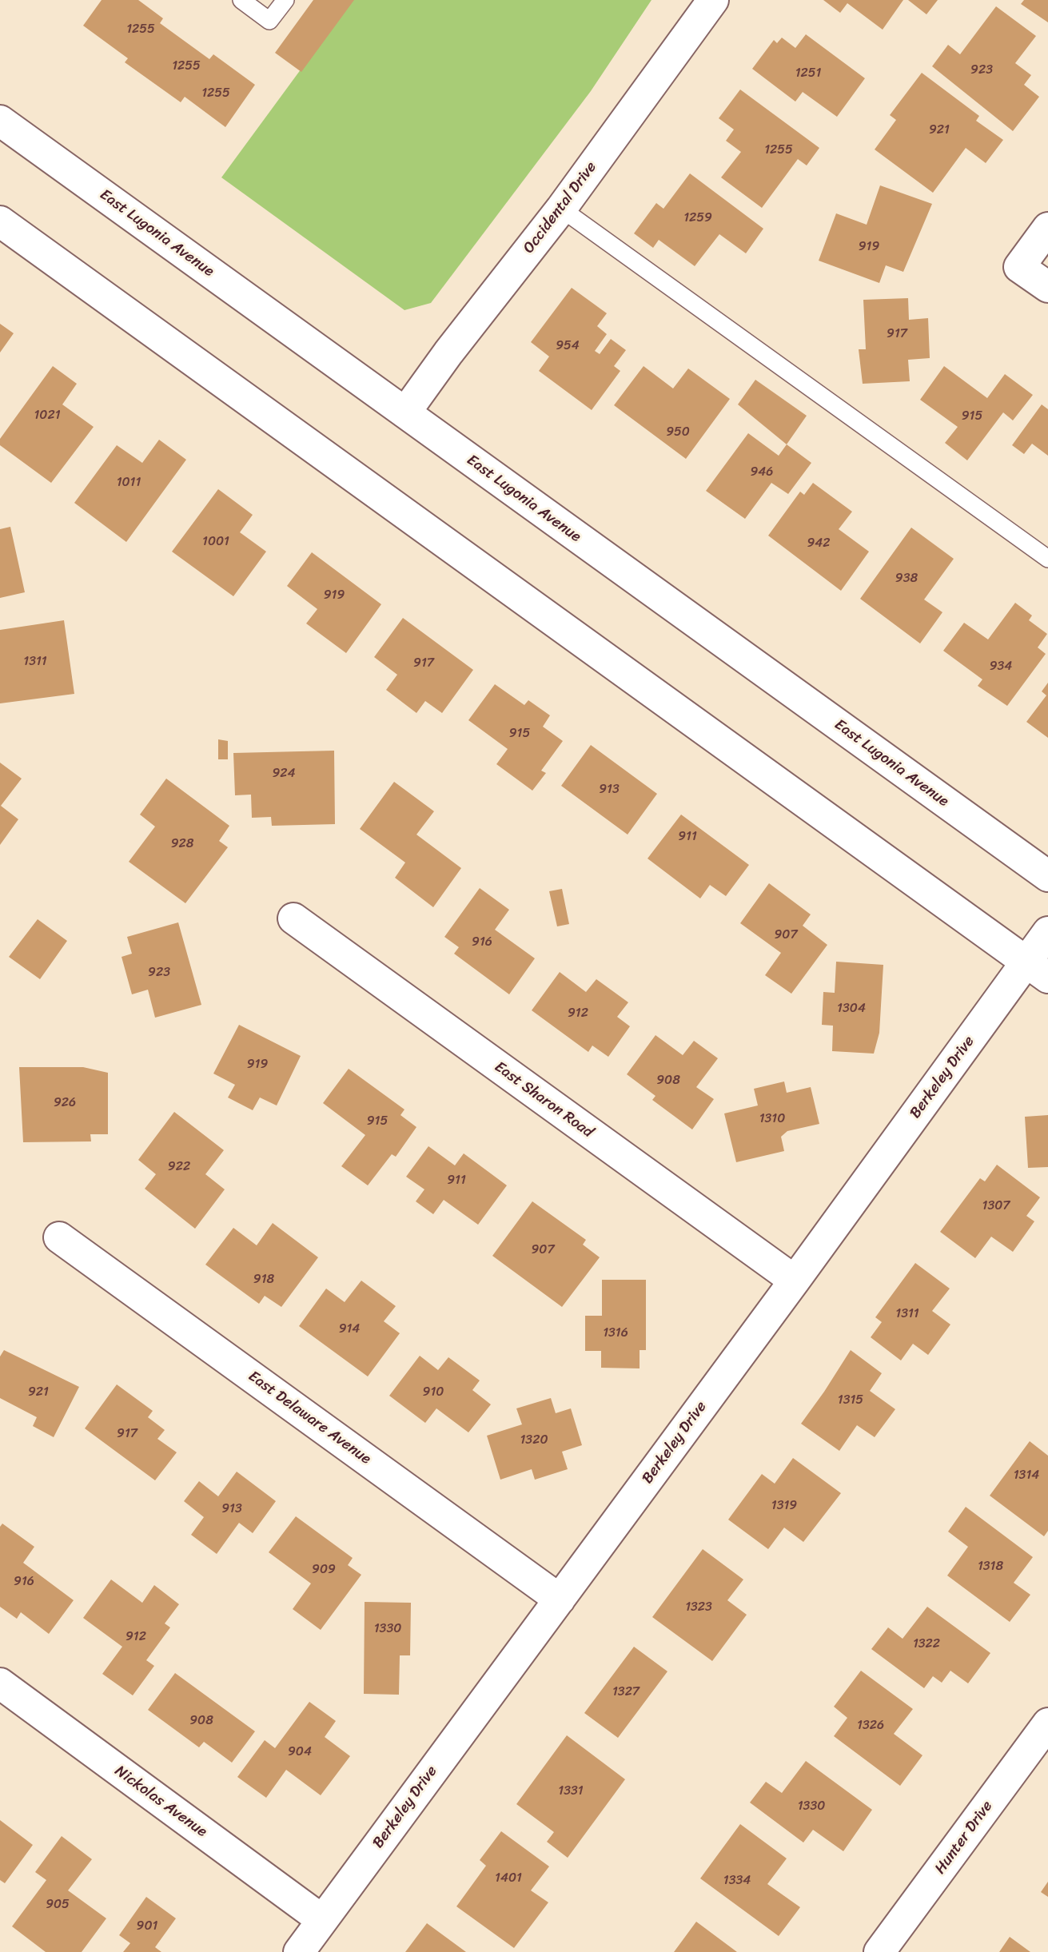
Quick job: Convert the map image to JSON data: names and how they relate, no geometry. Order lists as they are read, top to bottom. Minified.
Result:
{"streets":{"street":["Occidental Drive","East Lugonia Avenue","Berkeley Drive","East Sharon Road","East Delaware Avenue","Nickolas Avenue","Hunter Drive"]},"crossings":[["Occidental Drive","East Lugonia Avenue"],["Berkeley Drive","East Sharon Road"],["Berkeley Drive","East Delaware Avenue"],["Berkeley Drive","Nickolas Avenue"]],"house_numbers":["1255","1255","923","1251","1255","921","1255","1259","919","917","954","1021","915","950","946","1011","1001","942","938","919","1311","917","934","915","924","913","911","928","907","916","923","1304","912","919","908","926","1310","915","922","911","1307","907","918","1311","914","1316","921","910","1315","917","1320","1314","1319","913","1318","909","916","1323","1330","912","1322","1327","908","1326","904","1331","1330","1401","1334","905","901"]}
